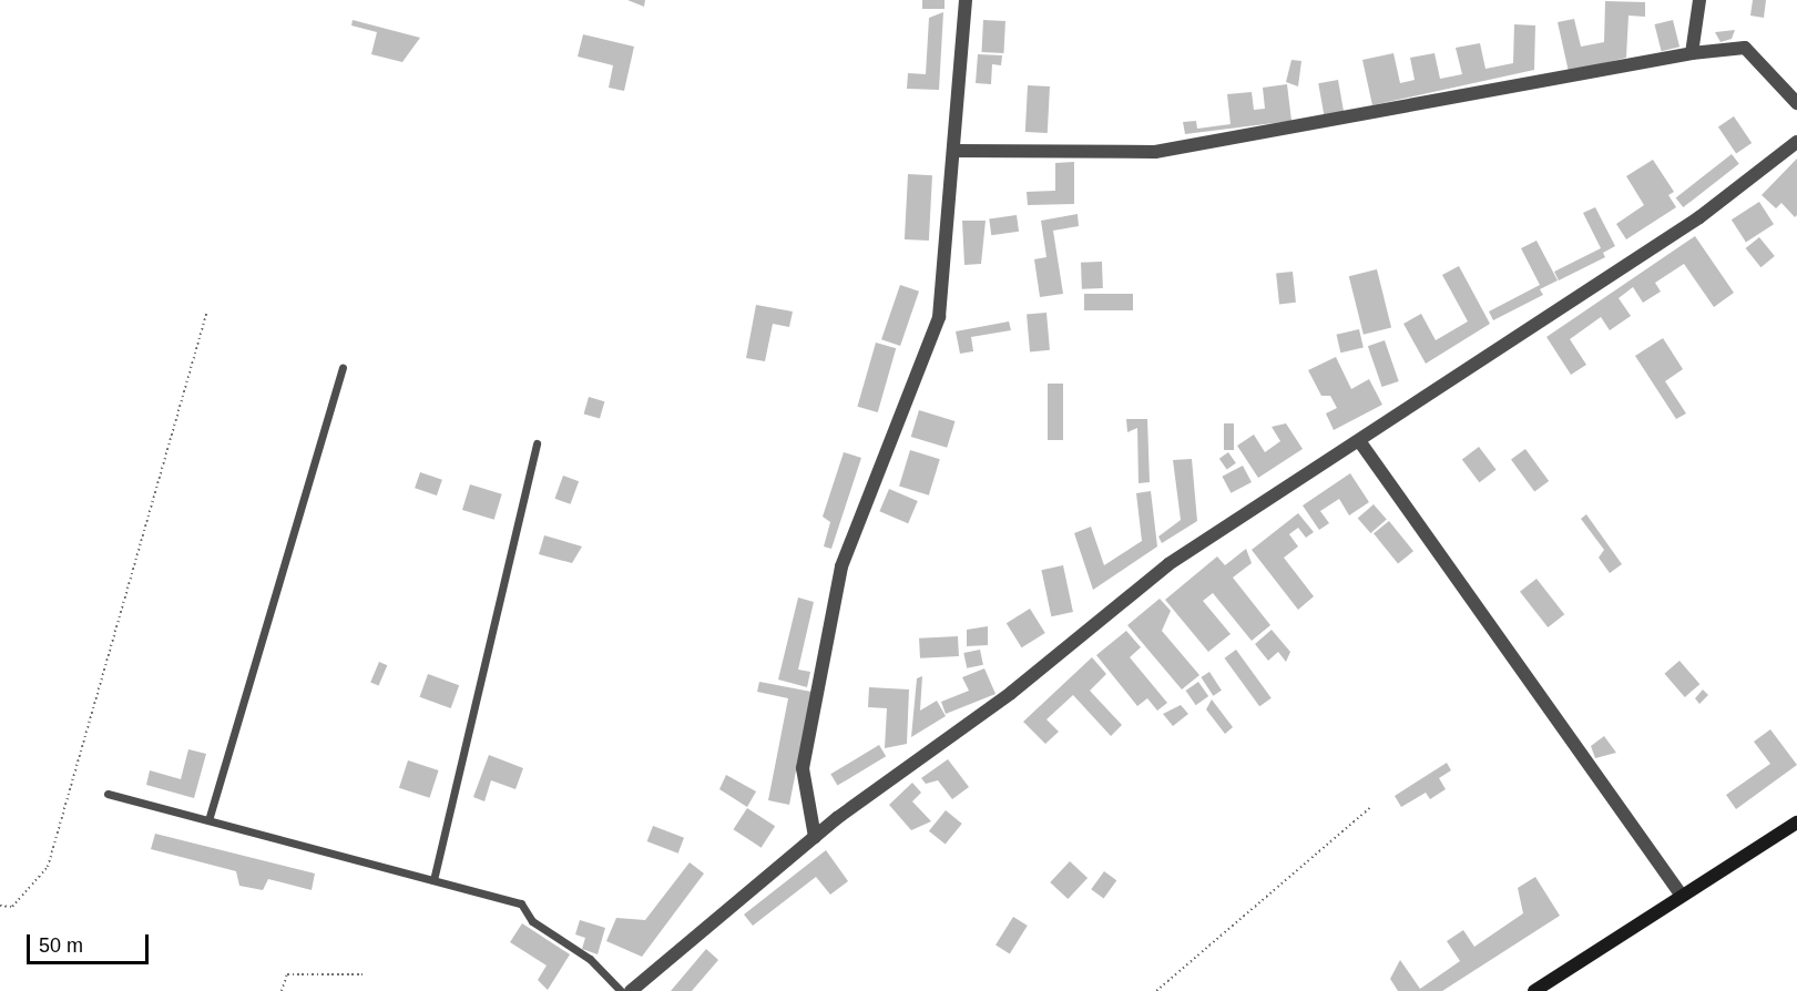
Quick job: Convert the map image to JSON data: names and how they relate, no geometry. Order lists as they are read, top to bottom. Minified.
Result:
{"scale_bar":"50 m"}
